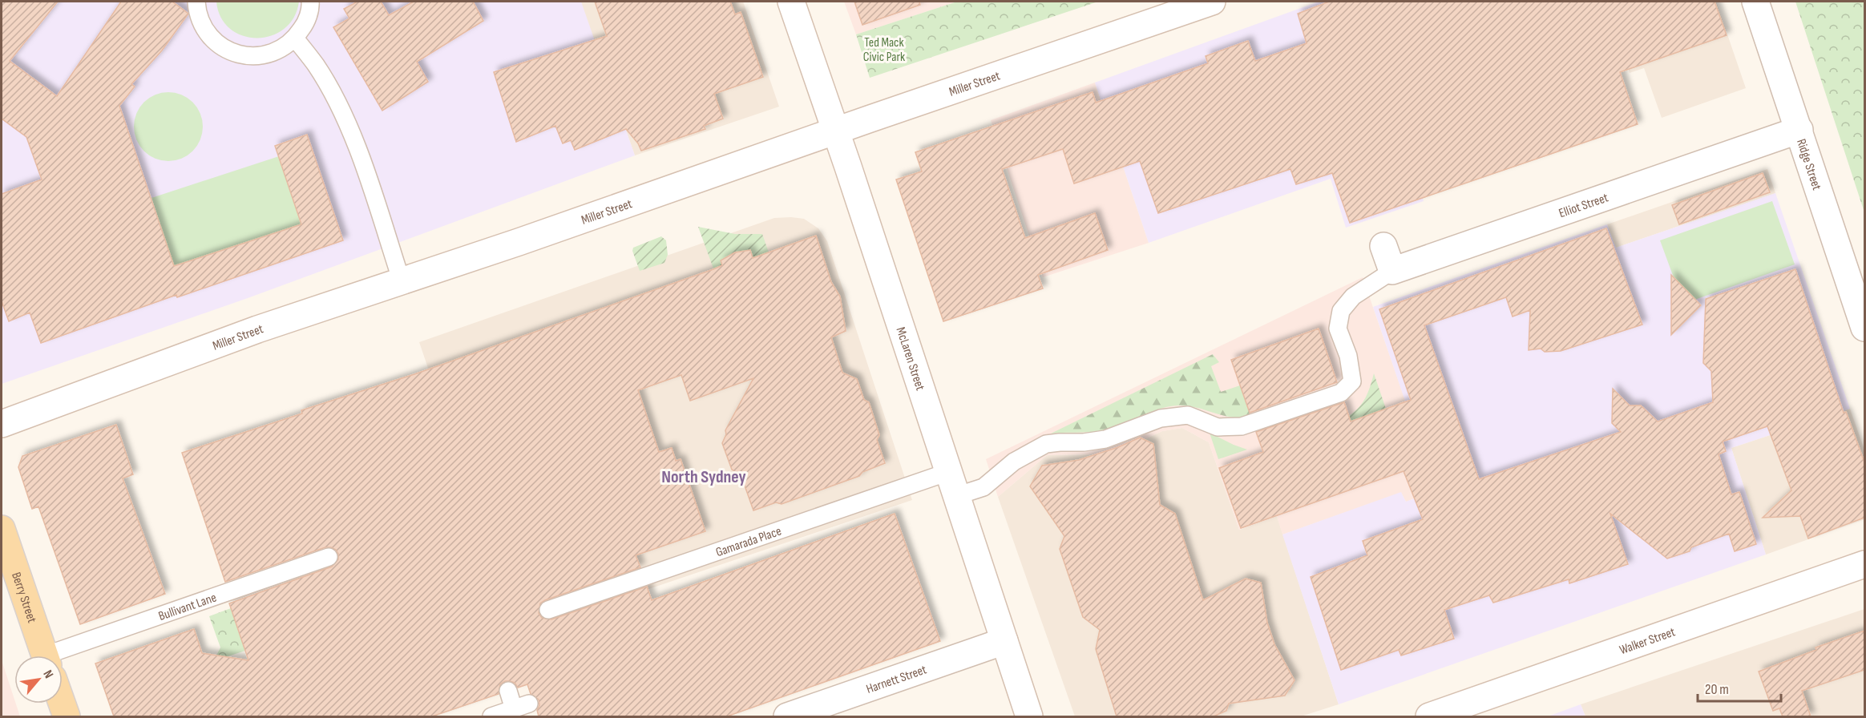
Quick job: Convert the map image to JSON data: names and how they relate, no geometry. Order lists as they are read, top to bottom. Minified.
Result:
{"streets":{"main road":["Berry Street"],"street":["Miller Street","Ridge Street","Elliot Street","McLaren Street","Walker Street","Harnett Street"],"lane":["Gamarada Place","Bullivant Lane"]},"crossings":[["Miller Street","McLaren Street"],["Ridge Street","Elliot Street"],["McLaren Street","Gamarada Place"],["McLaren Street","Harnett Street"]],"districts":["North Sydney"],"parks":["Ted Mack Civic Park"],"scale_bar":"20 m","north":"top right"}
